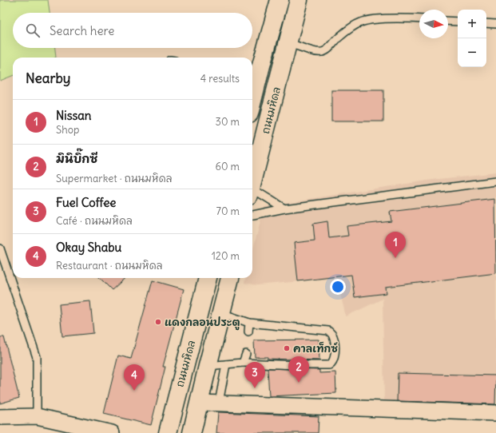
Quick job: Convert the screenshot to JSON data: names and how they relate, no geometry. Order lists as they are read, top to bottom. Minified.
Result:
{"streets":{"main road":["ถนนมหิดล"]},"places":["แดงกลอนประตู","คาลเท็กซ์"],"north":"right","page":{"map_buttons":["+","−"],"search":"Search here","heading":["Nearby","4 results"],"list":[{"mark":"1","name":"Nissan","note":"Shop","value":"30 m"},{"mark":"2","name":"มินิบิ๊กซี","note":"Supermarket · ถนนมหิดล","value":"60 m"},{"mark":"3","name":"Fuel Coffee","note":"Café · ถนนมหิดล","value":"70 m"},{"mark":"4","name":"Okay Shabu","note":"Restaurant · ถนนมหิดล","value":"120 m"}],"pins":["1","2","3","4"]}}
